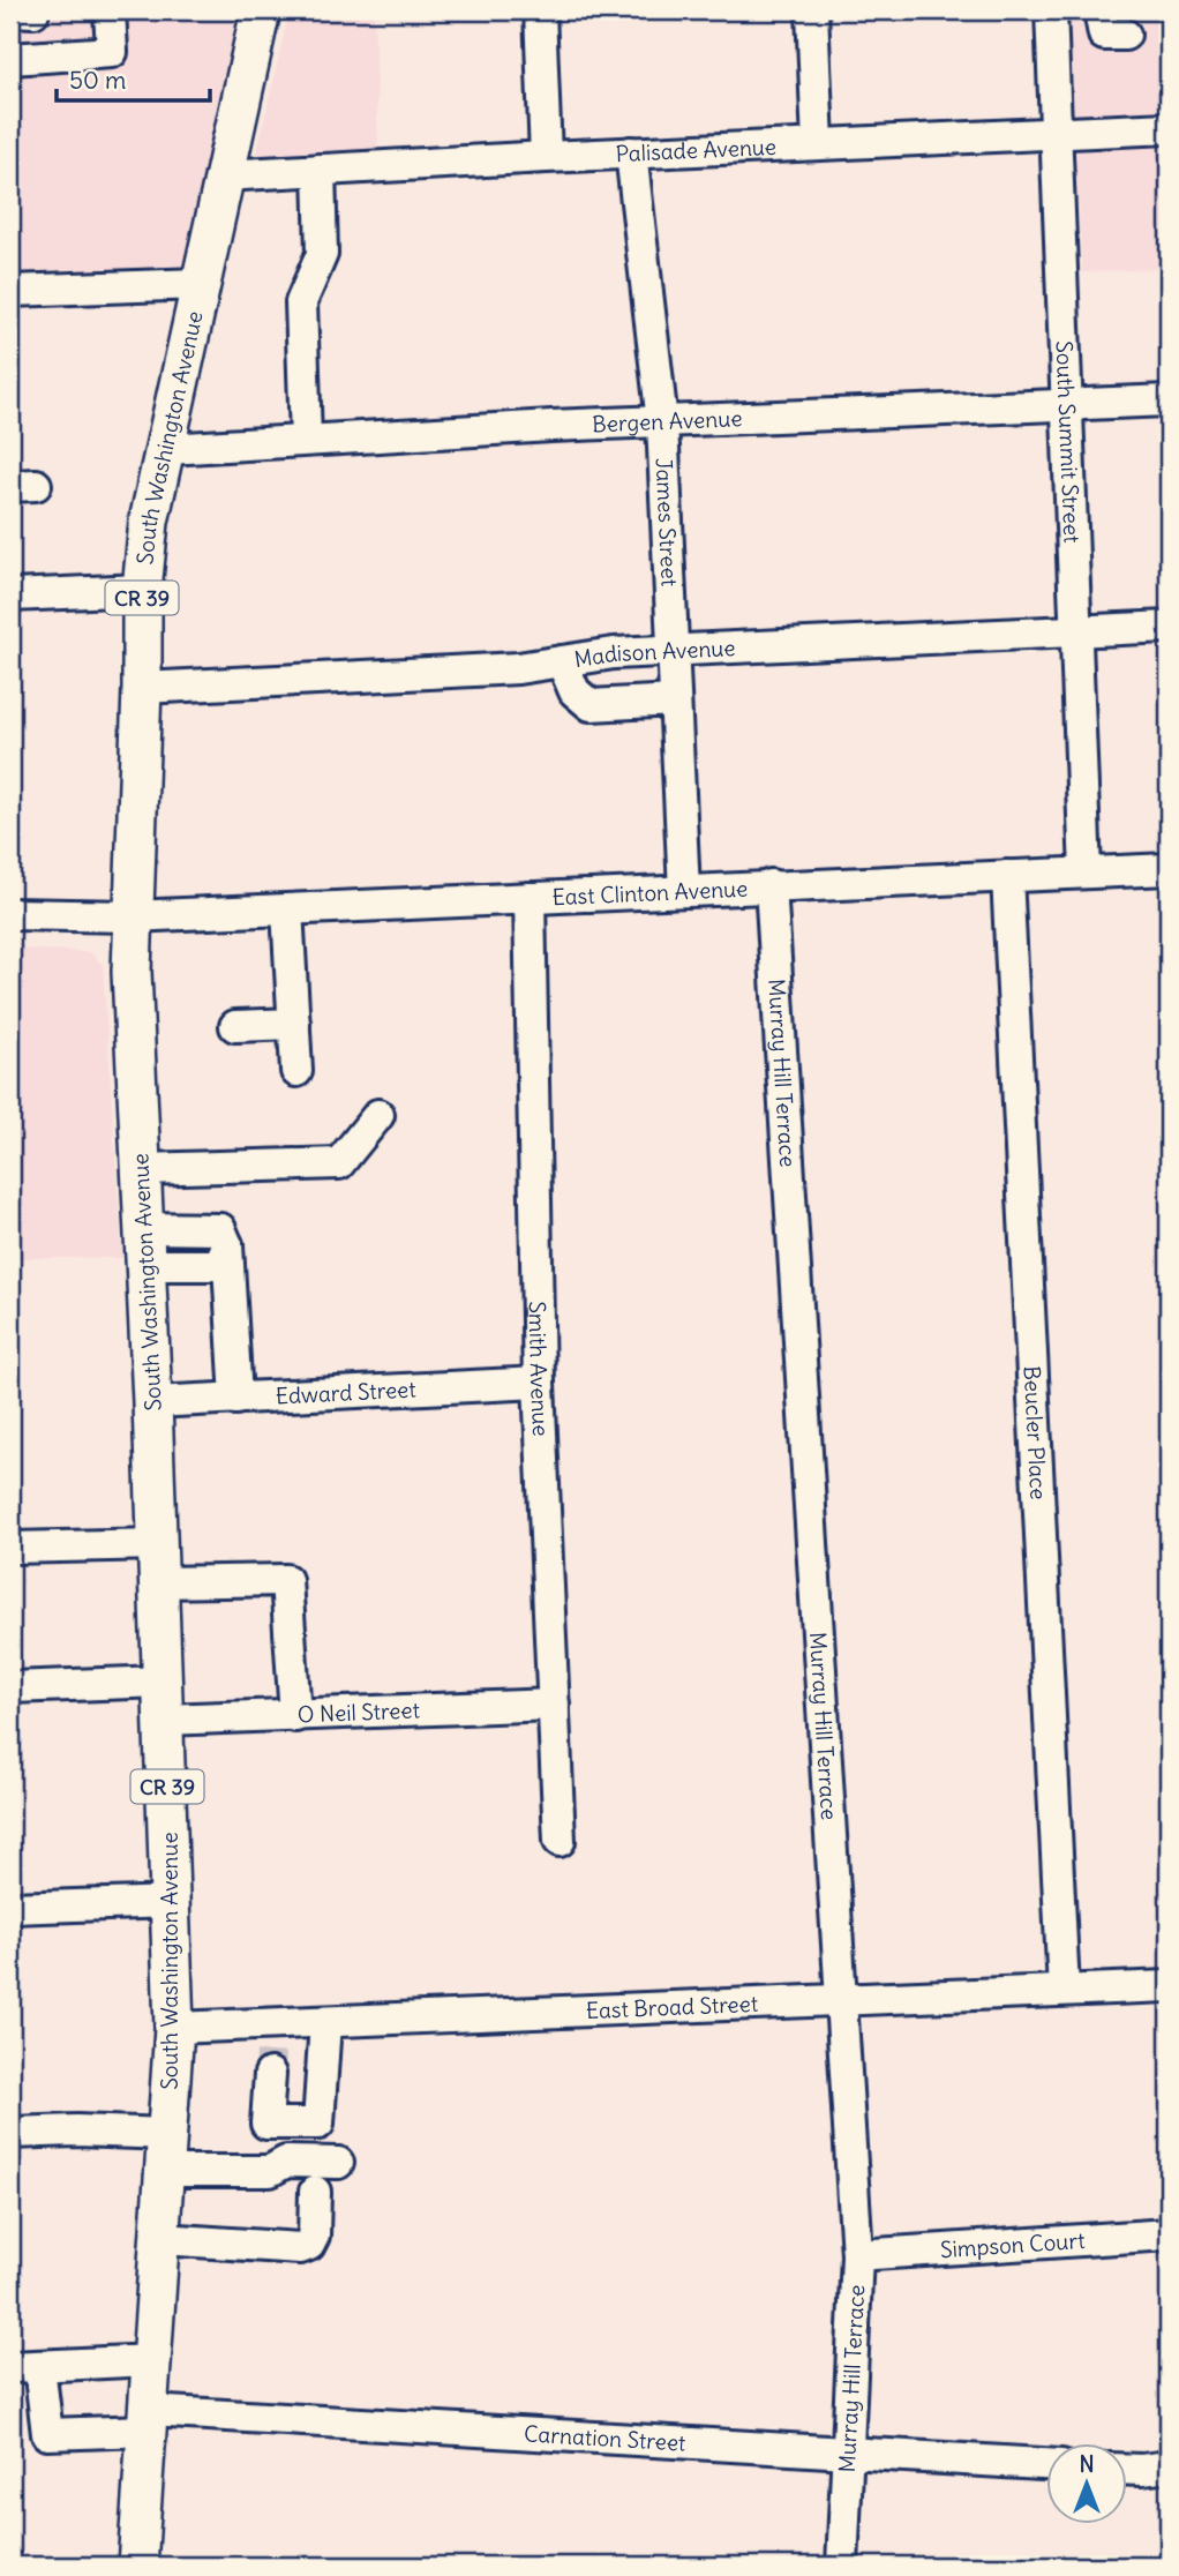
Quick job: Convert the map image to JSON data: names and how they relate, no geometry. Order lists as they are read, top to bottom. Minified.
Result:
{"streets":{"main road":["South Washington Avenue","CR 39"],"street":["Palisade Avenue","Bergen Avenue","South Summit Street","James Street","Madison Avenue","East Clinton Avenue","Murray Hill Terrace","Smith Avenue","Edward Street","Beucler Place","O Neil Street","East Broad Street","Simpson Court","Carnation Street"]},"crossings":[["Palisade Avenue","South Washington Avenue"],["Palisade Avenue","South Summit Street"],["Palisade Avenue","James Street"],["Bergen Avenue","South Washington Avenue"],["Bergen Avenue","South Summit Street"],["Bergen Avenue","James Street"],["South Washington Avenue","Madison Avenue"],["South Washington Avenue","East Clinton Avenue"],["South Washington Avenue","Edward Street"],["South Washington Avenue","O Neil Street"],["South Washington Avenue","East Broad Street"],["South Washington Avenue","Carnation Street"],["South Summit Street","Madison Avenue"],["South Summit Street","East Clinton Avenue"],["James Street","Madison Avenue"],["James Street","East Clinton Avenue"],["East Clinton Avenue","Murray Hill Terrace"],["East Clinton Avenue","Smith Avenue"],["East Clinton Avenue","Beucler Place"],["Murray Hill Terrace","East Broad Street"],["Murray Hill Terrace","Simpson Court"],["Murray Hill Terrace","Carnation Street"],["Smith Avenue","Edward Street"],["Smith Avenue","O Neil Street"],["Beucler Place","East Broad Street"]],"scale_bar":"50 m","north":"top"}
